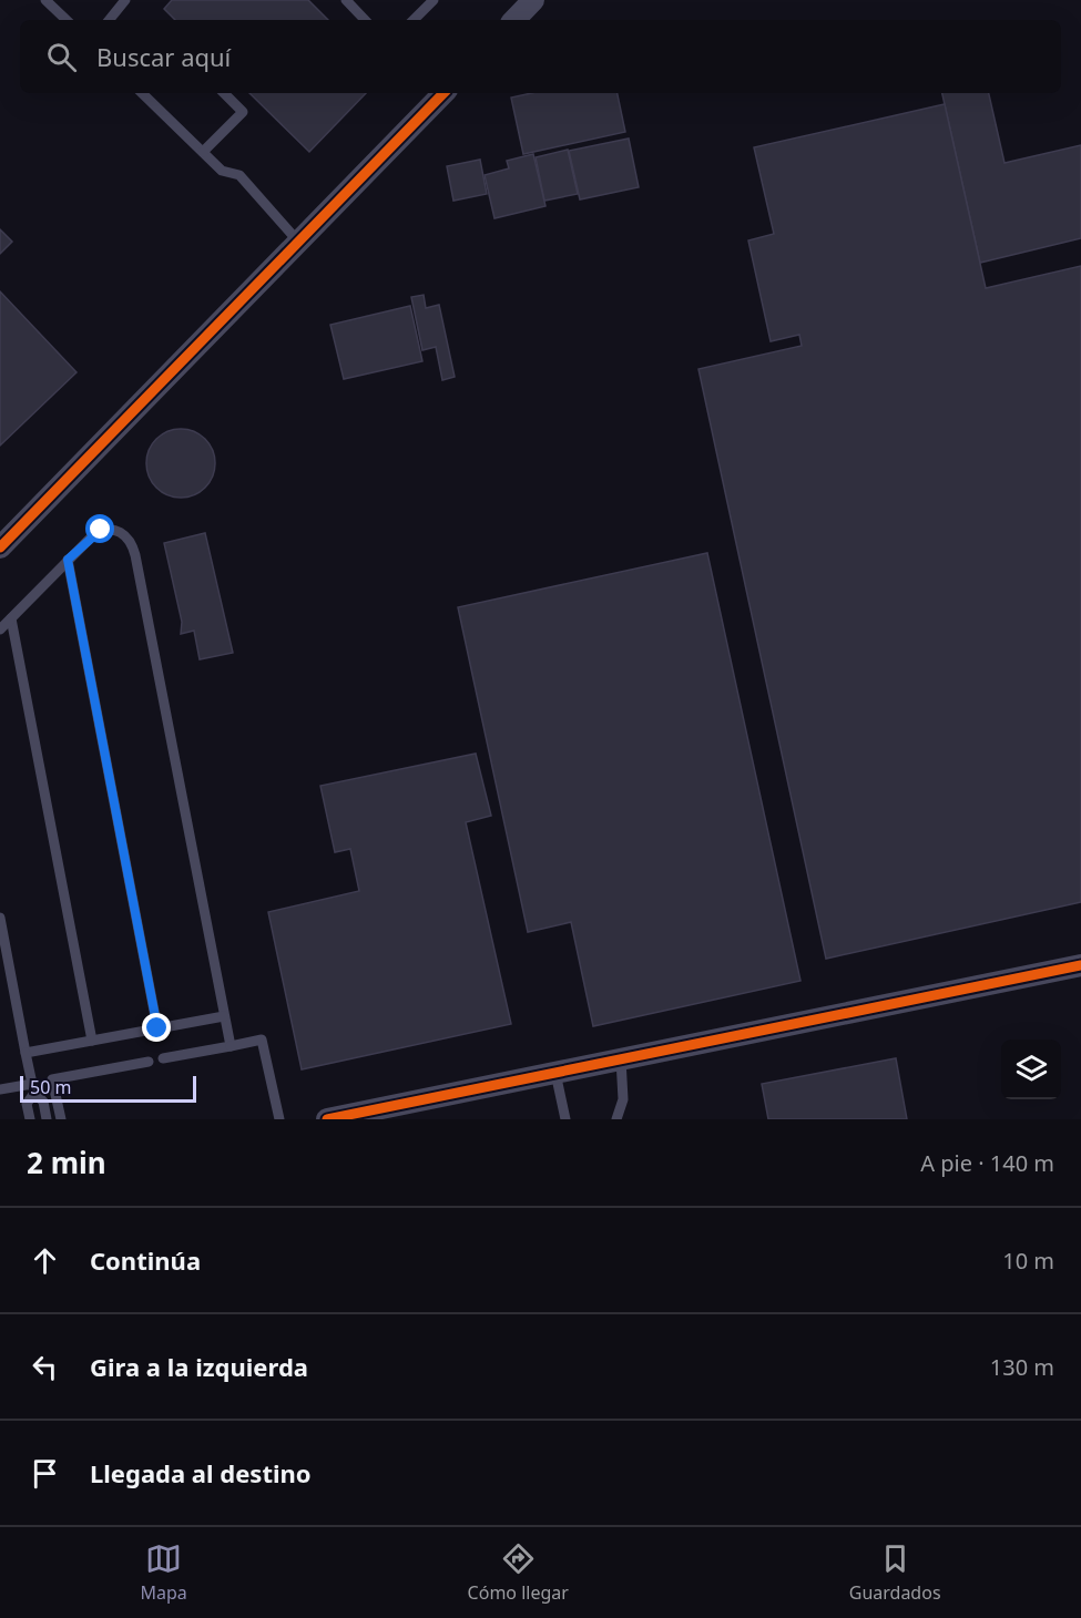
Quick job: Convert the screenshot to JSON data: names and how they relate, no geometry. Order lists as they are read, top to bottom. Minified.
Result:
{"scale_bar":"50 m","page":{"search":"Buscar aquí","scale":"50 m","heading":["2 min","A pie · 140 m"],"list":[["Continúa","10 m"],["Gira a la izquierda","130 m"],"Llegada al destino"],"nav":["Mapa","Cómo llegar","Guardados"]}}
